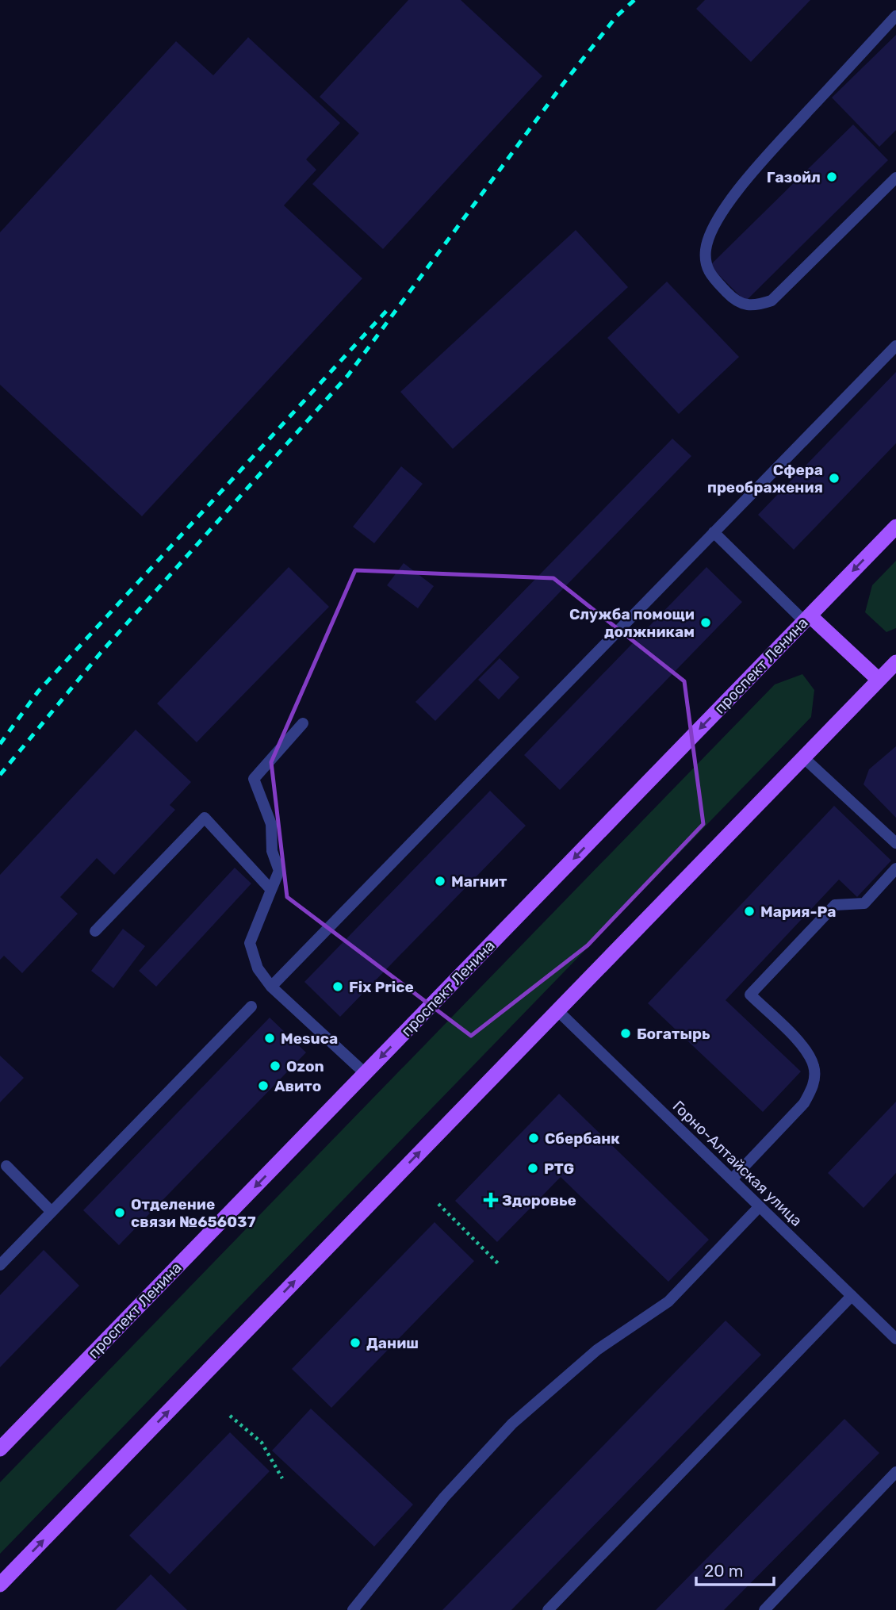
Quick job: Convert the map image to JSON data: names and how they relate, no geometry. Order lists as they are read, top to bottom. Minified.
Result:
{"streets":{"main road":["проспект Ленина"],"street":["Горно-Алтайская улица"]},"places":{"other":["Газойл","Сфера преображения","Служба помощи должникам","Магнит","Мария-Ра","Fix Price","Богатырь","Mesuca","Ozon","Авито","Сбербанк","PTG","Отделение связи №656037","Даниш"],"health":["Здоровье"]},"scale_bar":"20 m"}
